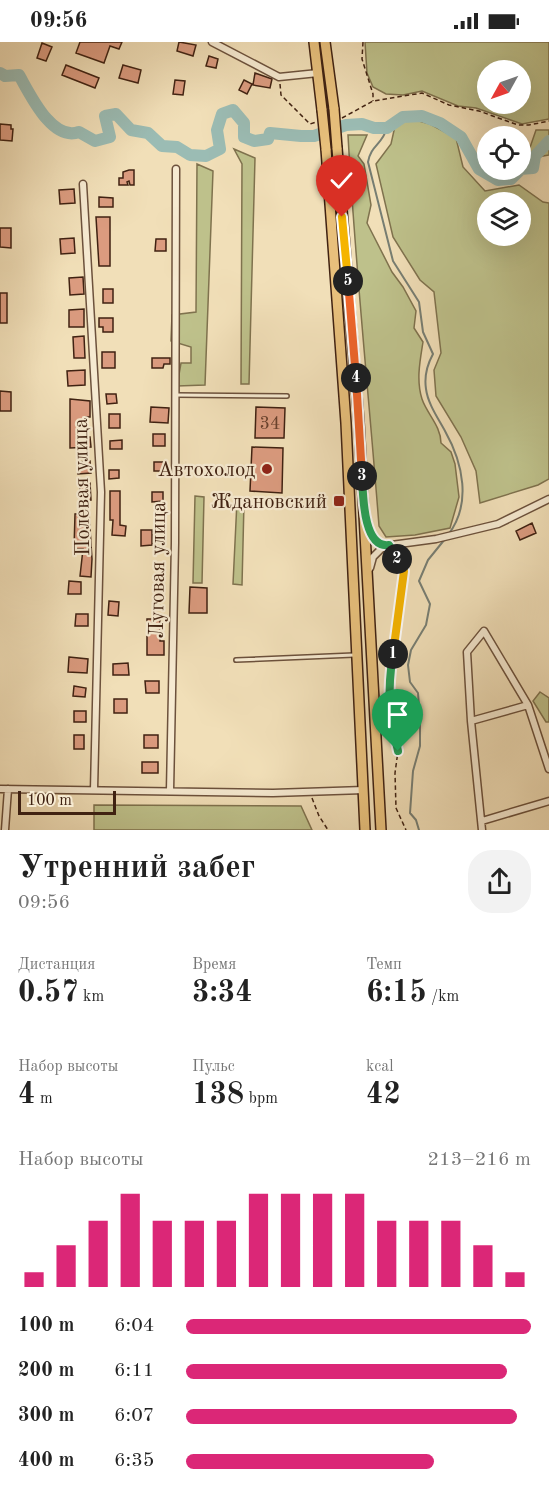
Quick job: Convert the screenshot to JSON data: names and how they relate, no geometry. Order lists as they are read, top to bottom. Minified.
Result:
{"streets":{"street":["Полевая улица","Луговая улица"]},"places":{"other":["Автохолод"],"transit":["Ждановский"]},"house_numbers":["34"],"scale_bar":"100 m","north":"bottom left","page":{"status":"09:56","pins":["5","4","3","2","1"],"scale":"100 m","heading":["Утренний забег","09:56"],"stats":[["Дистанция","0.57 km"],["Время","3:34"],["Темп","6:15 /km"],["Набор высоты","4 m"],["Пульс","138 bpm"],["kcal","42"]],"chart":["Набор высоты","213–216 m"],"list":[{"name":"100 m","note":"6:04"},{"name":"200 m","note":"6:11"},{"name":"300 m","note":"6:07"},{"name":"400 m","note":"6:35"}]}}
